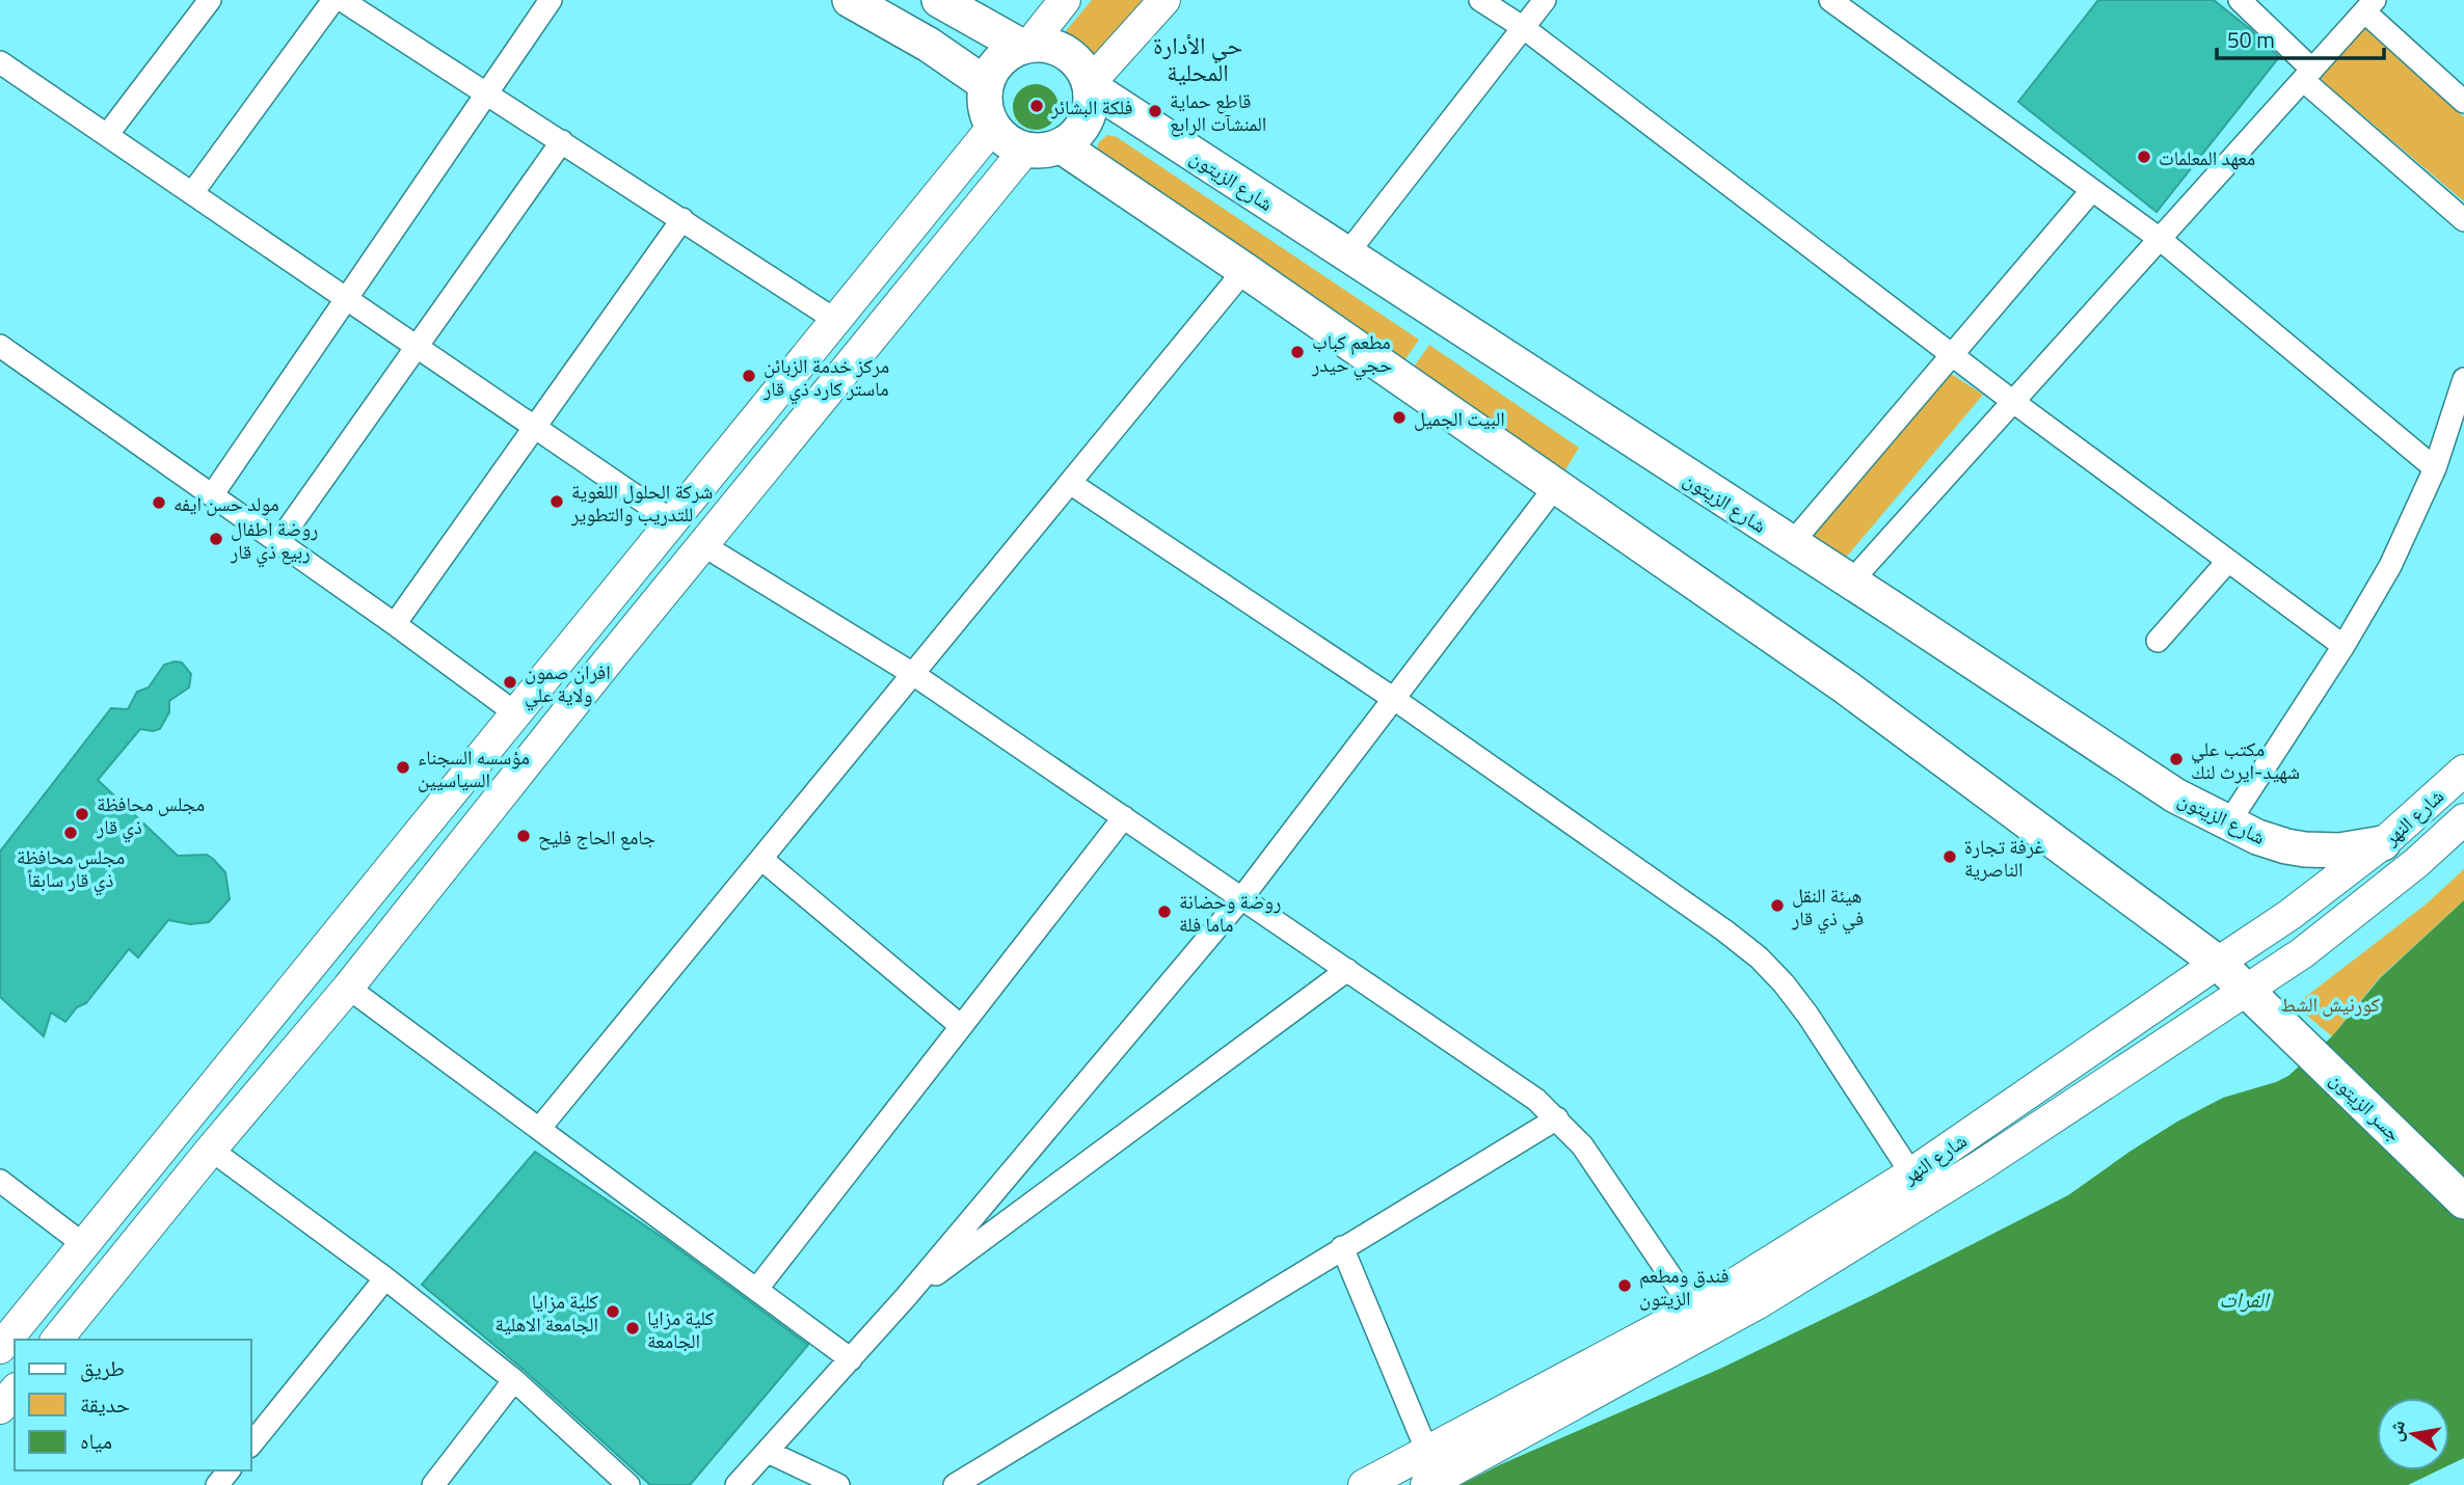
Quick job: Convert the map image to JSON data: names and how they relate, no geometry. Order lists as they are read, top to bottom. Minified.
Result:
{"streets":{"main road":["شارع الزيتون","شارع النهر","جسر الزيتون"]},"crossings":[["شارع الزيتون","شارع النهر"],["شارع النهر","جسر الزيتون"]],"districts":["حي الأدارة المحلية"],"water":["الفرات"],"parks":["كورنيش الشط"],"places":["فلكة البشائر","قاطع حماية المنشآت الرابع","معهد المعلمات","مطعم كباب حجي حيدر","مركز خدمة الزبائن ماستر كارد ذي قار","البيت الجميل","شركة الحلول اللغوية للتدريب والتطوير","مولد حسن ايفه","روضة اطفال ربيع ذي قار","افران صمون ولاية علي","مكتب علي شهيد-ايرث لنك","مؤسسه السجناء السياسيين","مجلس محافظة ذي قار","مجلس محافظة ذي قار سابقاً","جامع الحاج فليح","غرفة تجارة الناصرية","هيئة النقل في ذي قار","روضة وحضانة ماما فلة","فندق ومطعم الزيتون","كلية مزايا الجامعة الاهلية","كلية مزايا الجامعة"],"legend":["طريق","حديقة","مياه"],"scale_bar":"50 m","north":"left"}
